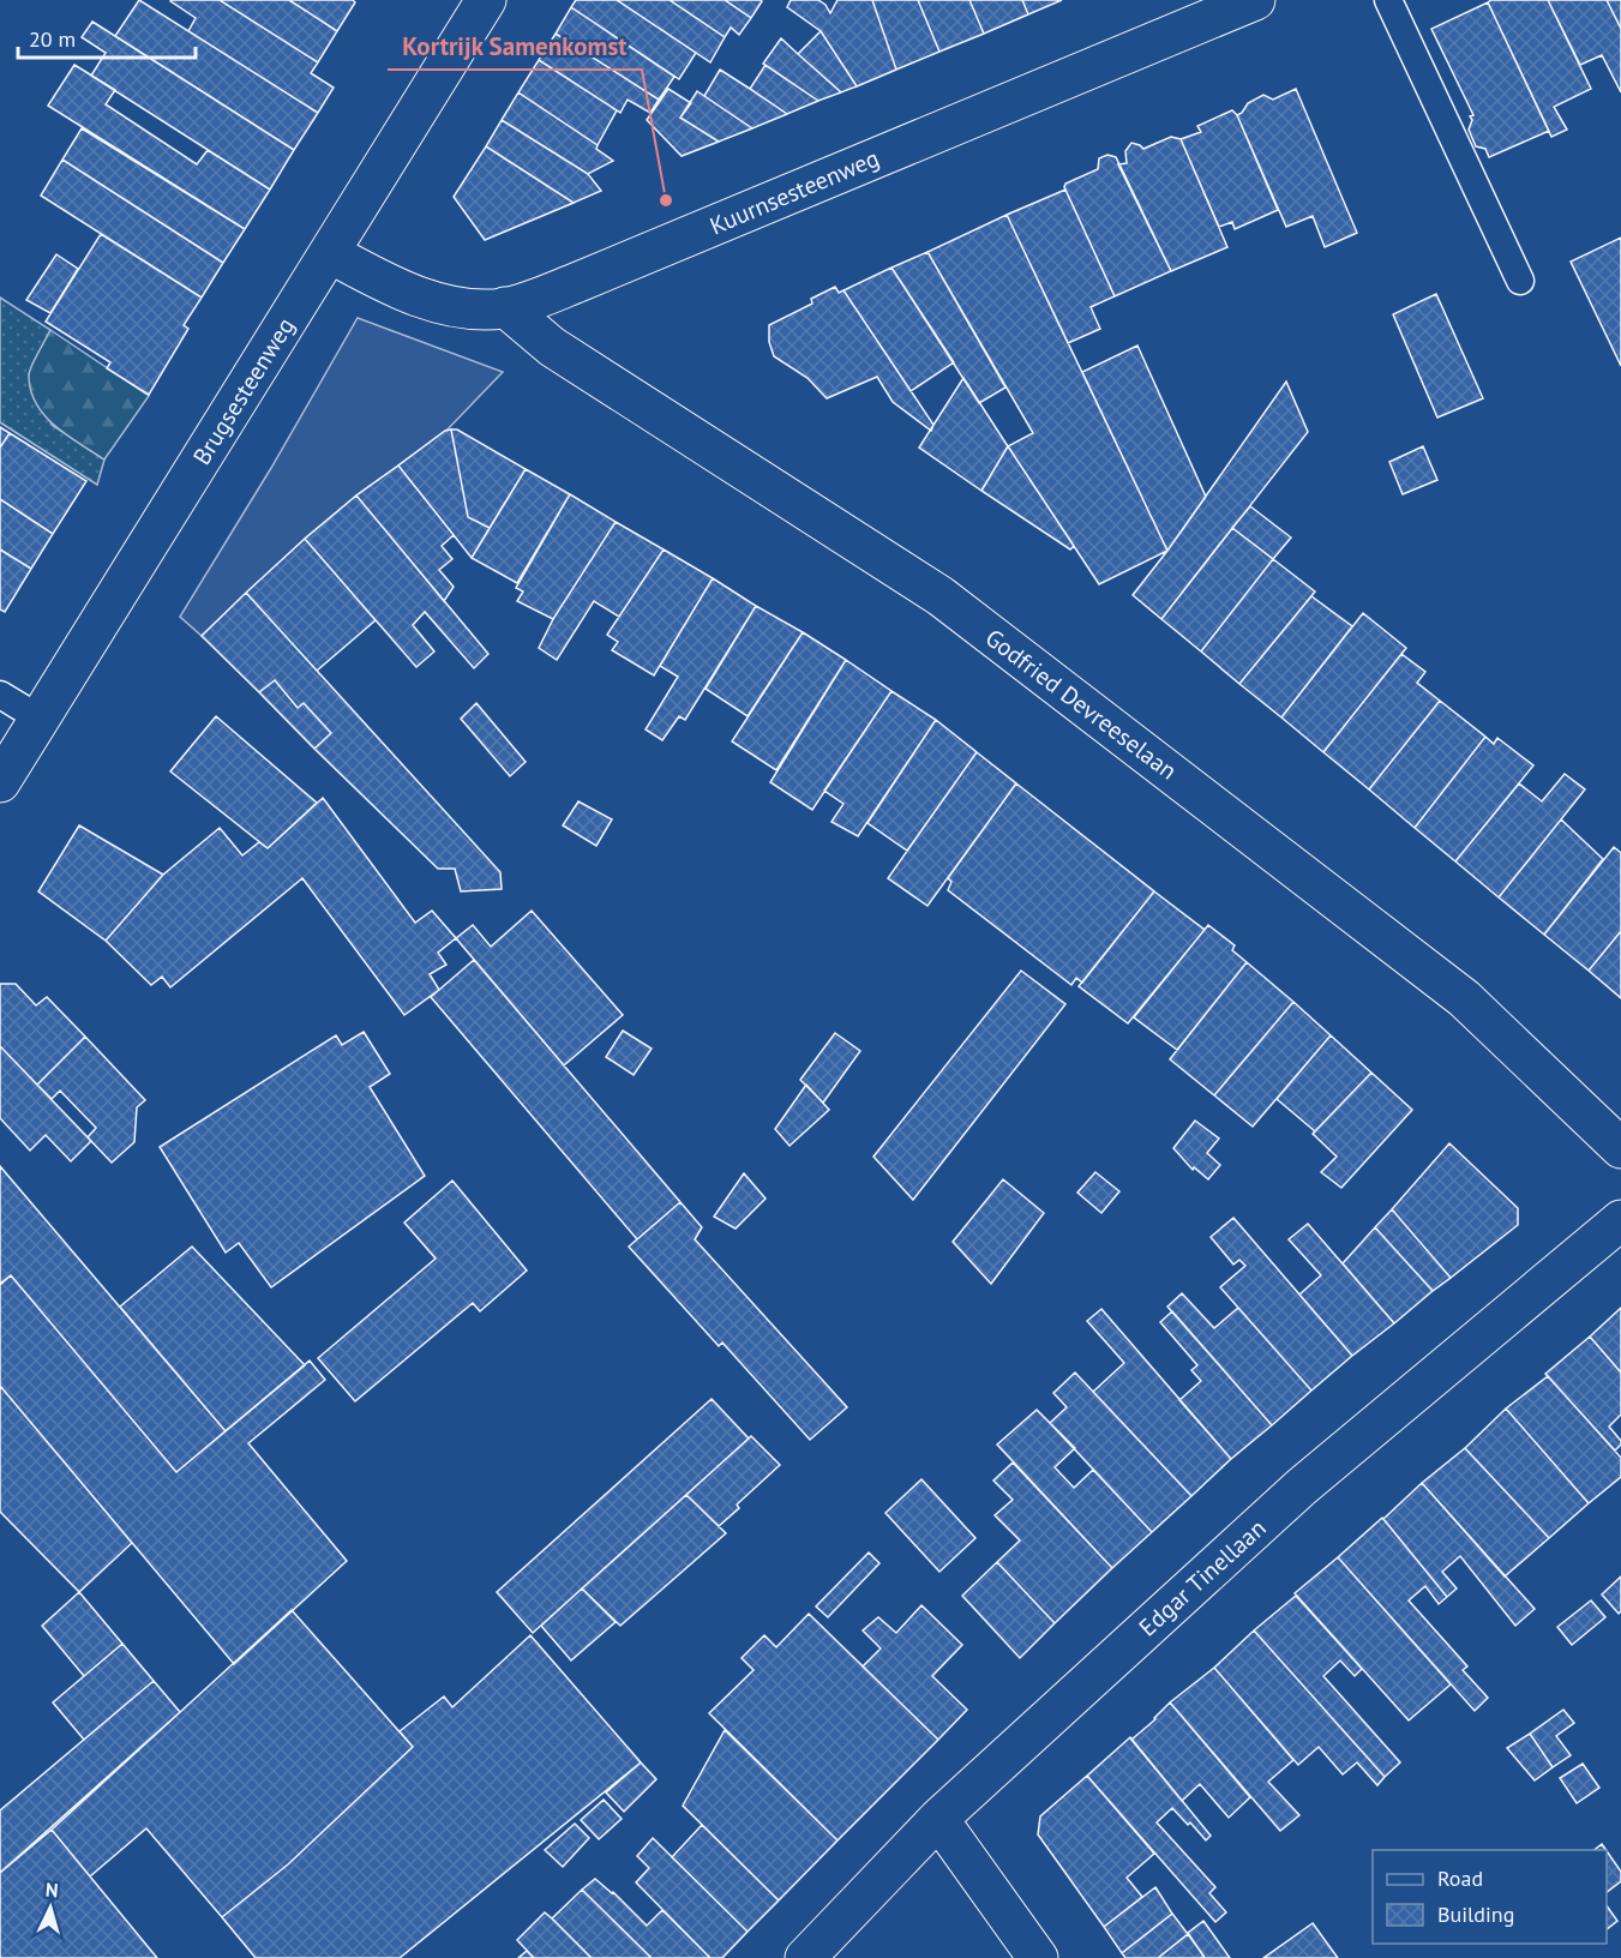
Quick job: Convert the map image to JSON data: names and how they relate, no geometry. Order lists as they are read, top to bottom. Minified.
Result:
{"streets":{"street":["Kuurnsesteenweg","Brugsesteenweg","Godfried Devreeselaan","Edgar Tinellaan"]},"crossings":[["Kuurnsesteenweg","Brugsesteenweg"],["Kuurnsesteenweg","Godfried Devreeselaan"]],"places":["Kortrijk Samenkomst"],"legend":["Road","Building"],"scale_bar":"20 m","north":"top"}
